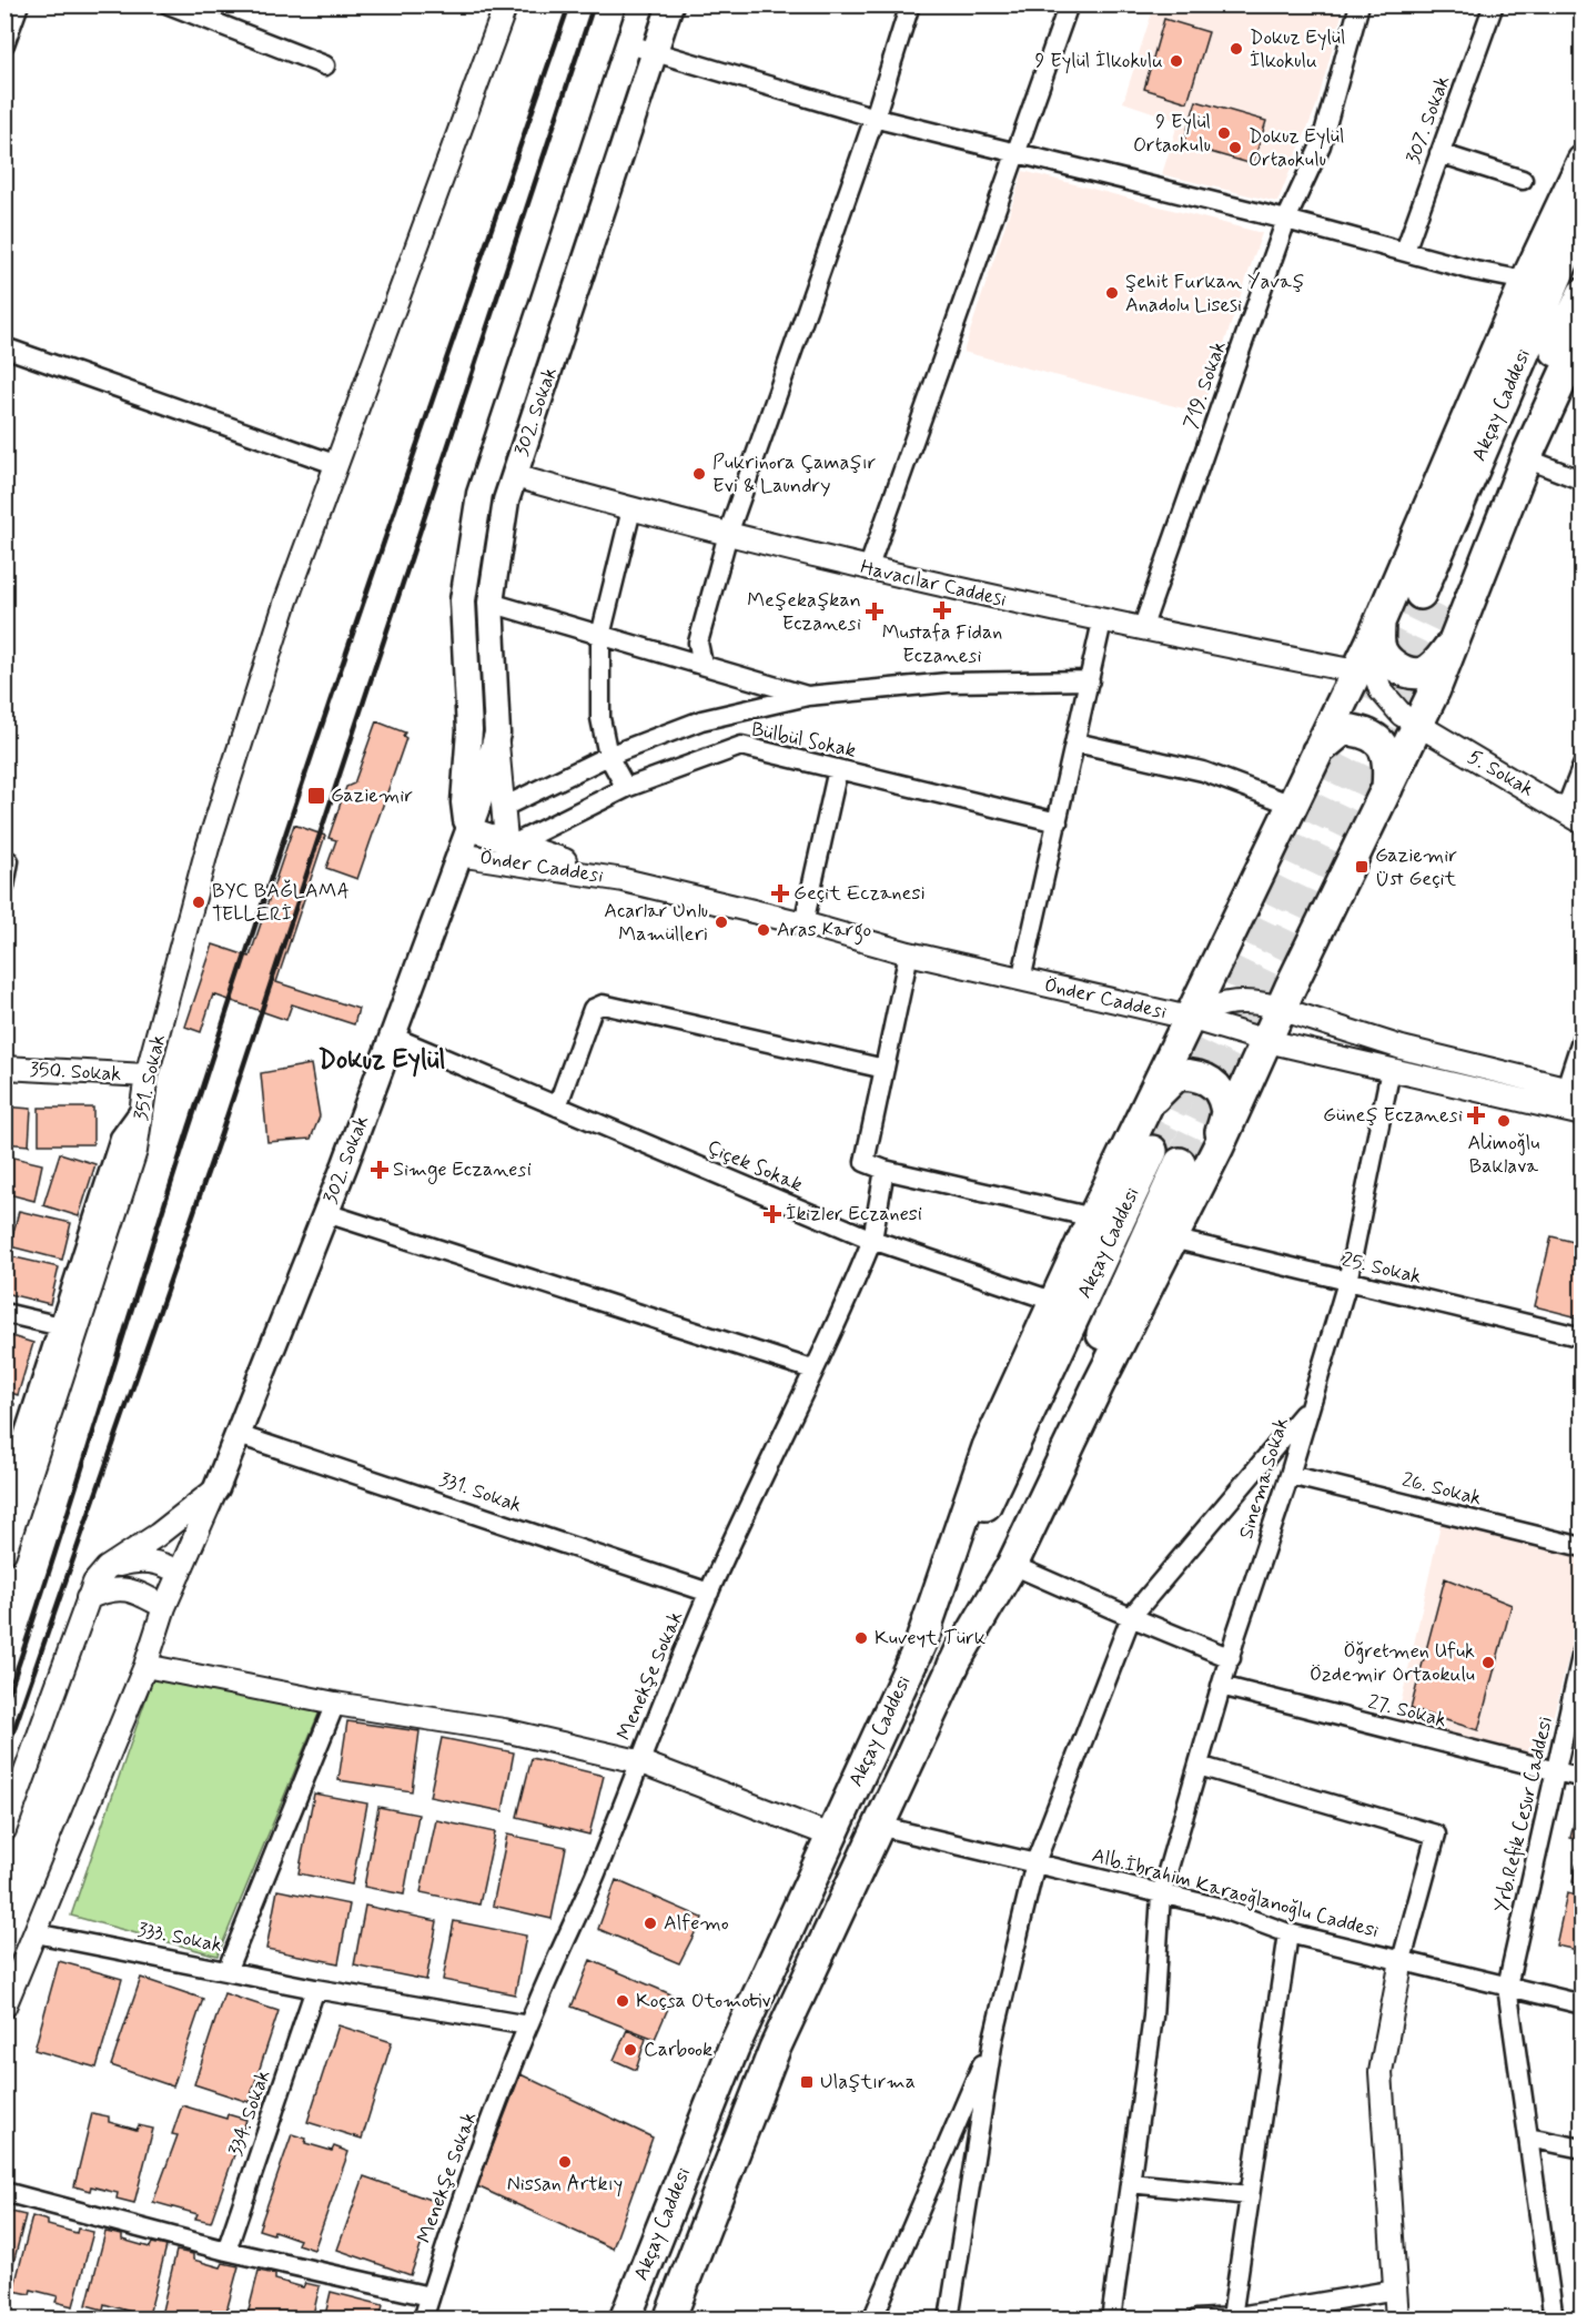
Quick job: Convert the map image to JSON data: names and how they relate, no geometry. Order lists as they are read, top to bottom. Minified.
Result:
{"streets":{"highway":["Akçay Caddesi"],"main road":["302. Sokak"],"street":["307. Sokak","719. Sokak","Havacılar Caddesi","Bülbül Sokak","5. Sokak","Önder Caddesi","350. Sokak","351. Sokak","Çiçek Sokak","25. Sokak","Sinema Sokak","26. Sokak","331. Sokak","Menekşe Sokak","27. Sokak","Yrb.Refik Cesur Caddesi","Alb.İbrahim Karaoğlanoğlu Caddesi","333. Sokak","334. Sokak"]},"crossings":[["719. Sokak","Havacılar Caddesi"],["Akçay Caddesi","Alb.İbrahim Karaoğlanoğlu Caddesi"],["302. Sokak","Havacılar Caddesi"],["302. Sokak","Önder Caddesi"],["302. Sokak","Çiçek Sokak"],["302. Sokak","331. Sokak"],["Havacılar Caddesi","5. Sokak"],["Bülbül Sokak","Önder Caddesi"],["350. Sokak","351. Sokak"],["Çiçek Sokak","Menekşe Sokak"],["25. Sokak","Sinema Sokak"],["Sinema Sokak","26. Sokak"],["Sinema Sokak","27. Sokak"],["Sinema Sokak","Alb.İbrahim Karaoğlanoğlu Caddesi"],["331. Sokak","Menekşe Sokak"],["Menekşe Sokak","333. Sokak"],["27. Sokak","Yrb.Refik Cesur Caddesi"],["Yrb.Refik Cesur Caddesi","Alb.İbrahim Karaoğlanoğlu Caddesi"],["333. Sokak","334. Sokak"]],"districts":["Dokuz Eylül"],"places":{"other":["Dokuz Eylül İlkokulu","9 Eylül İlkokulu","9 Eylül Ortaokulu","Dokuz Eylül Ortaokulu","Şehit Furkan Yavaş Anadolu Lisesi","Pukrinora Çamaşır Evi & Laundry","BYC BAĞLAMA TELLERİ","Acarlar Unlu Mamülleri","Aras Kargo","Alimoğlu Baklava","Kuveyt Türk","Öğretmen Ufuk Özdemir Ortaokulu","Alfemo","Koçsa Otomotiv","Carbook","Nissan Artkıy"],"health":["Mustafa Fidan Eczanesi","Meşekaşkan Eczanesi","Geçit Eczanesi","Güneş Eczanesi","Simge Eczanesi","İkizler Eczanesi"],"transit":["Gaziemir","Gaziemir Üst Geçit","Ulaştırma"]}}
